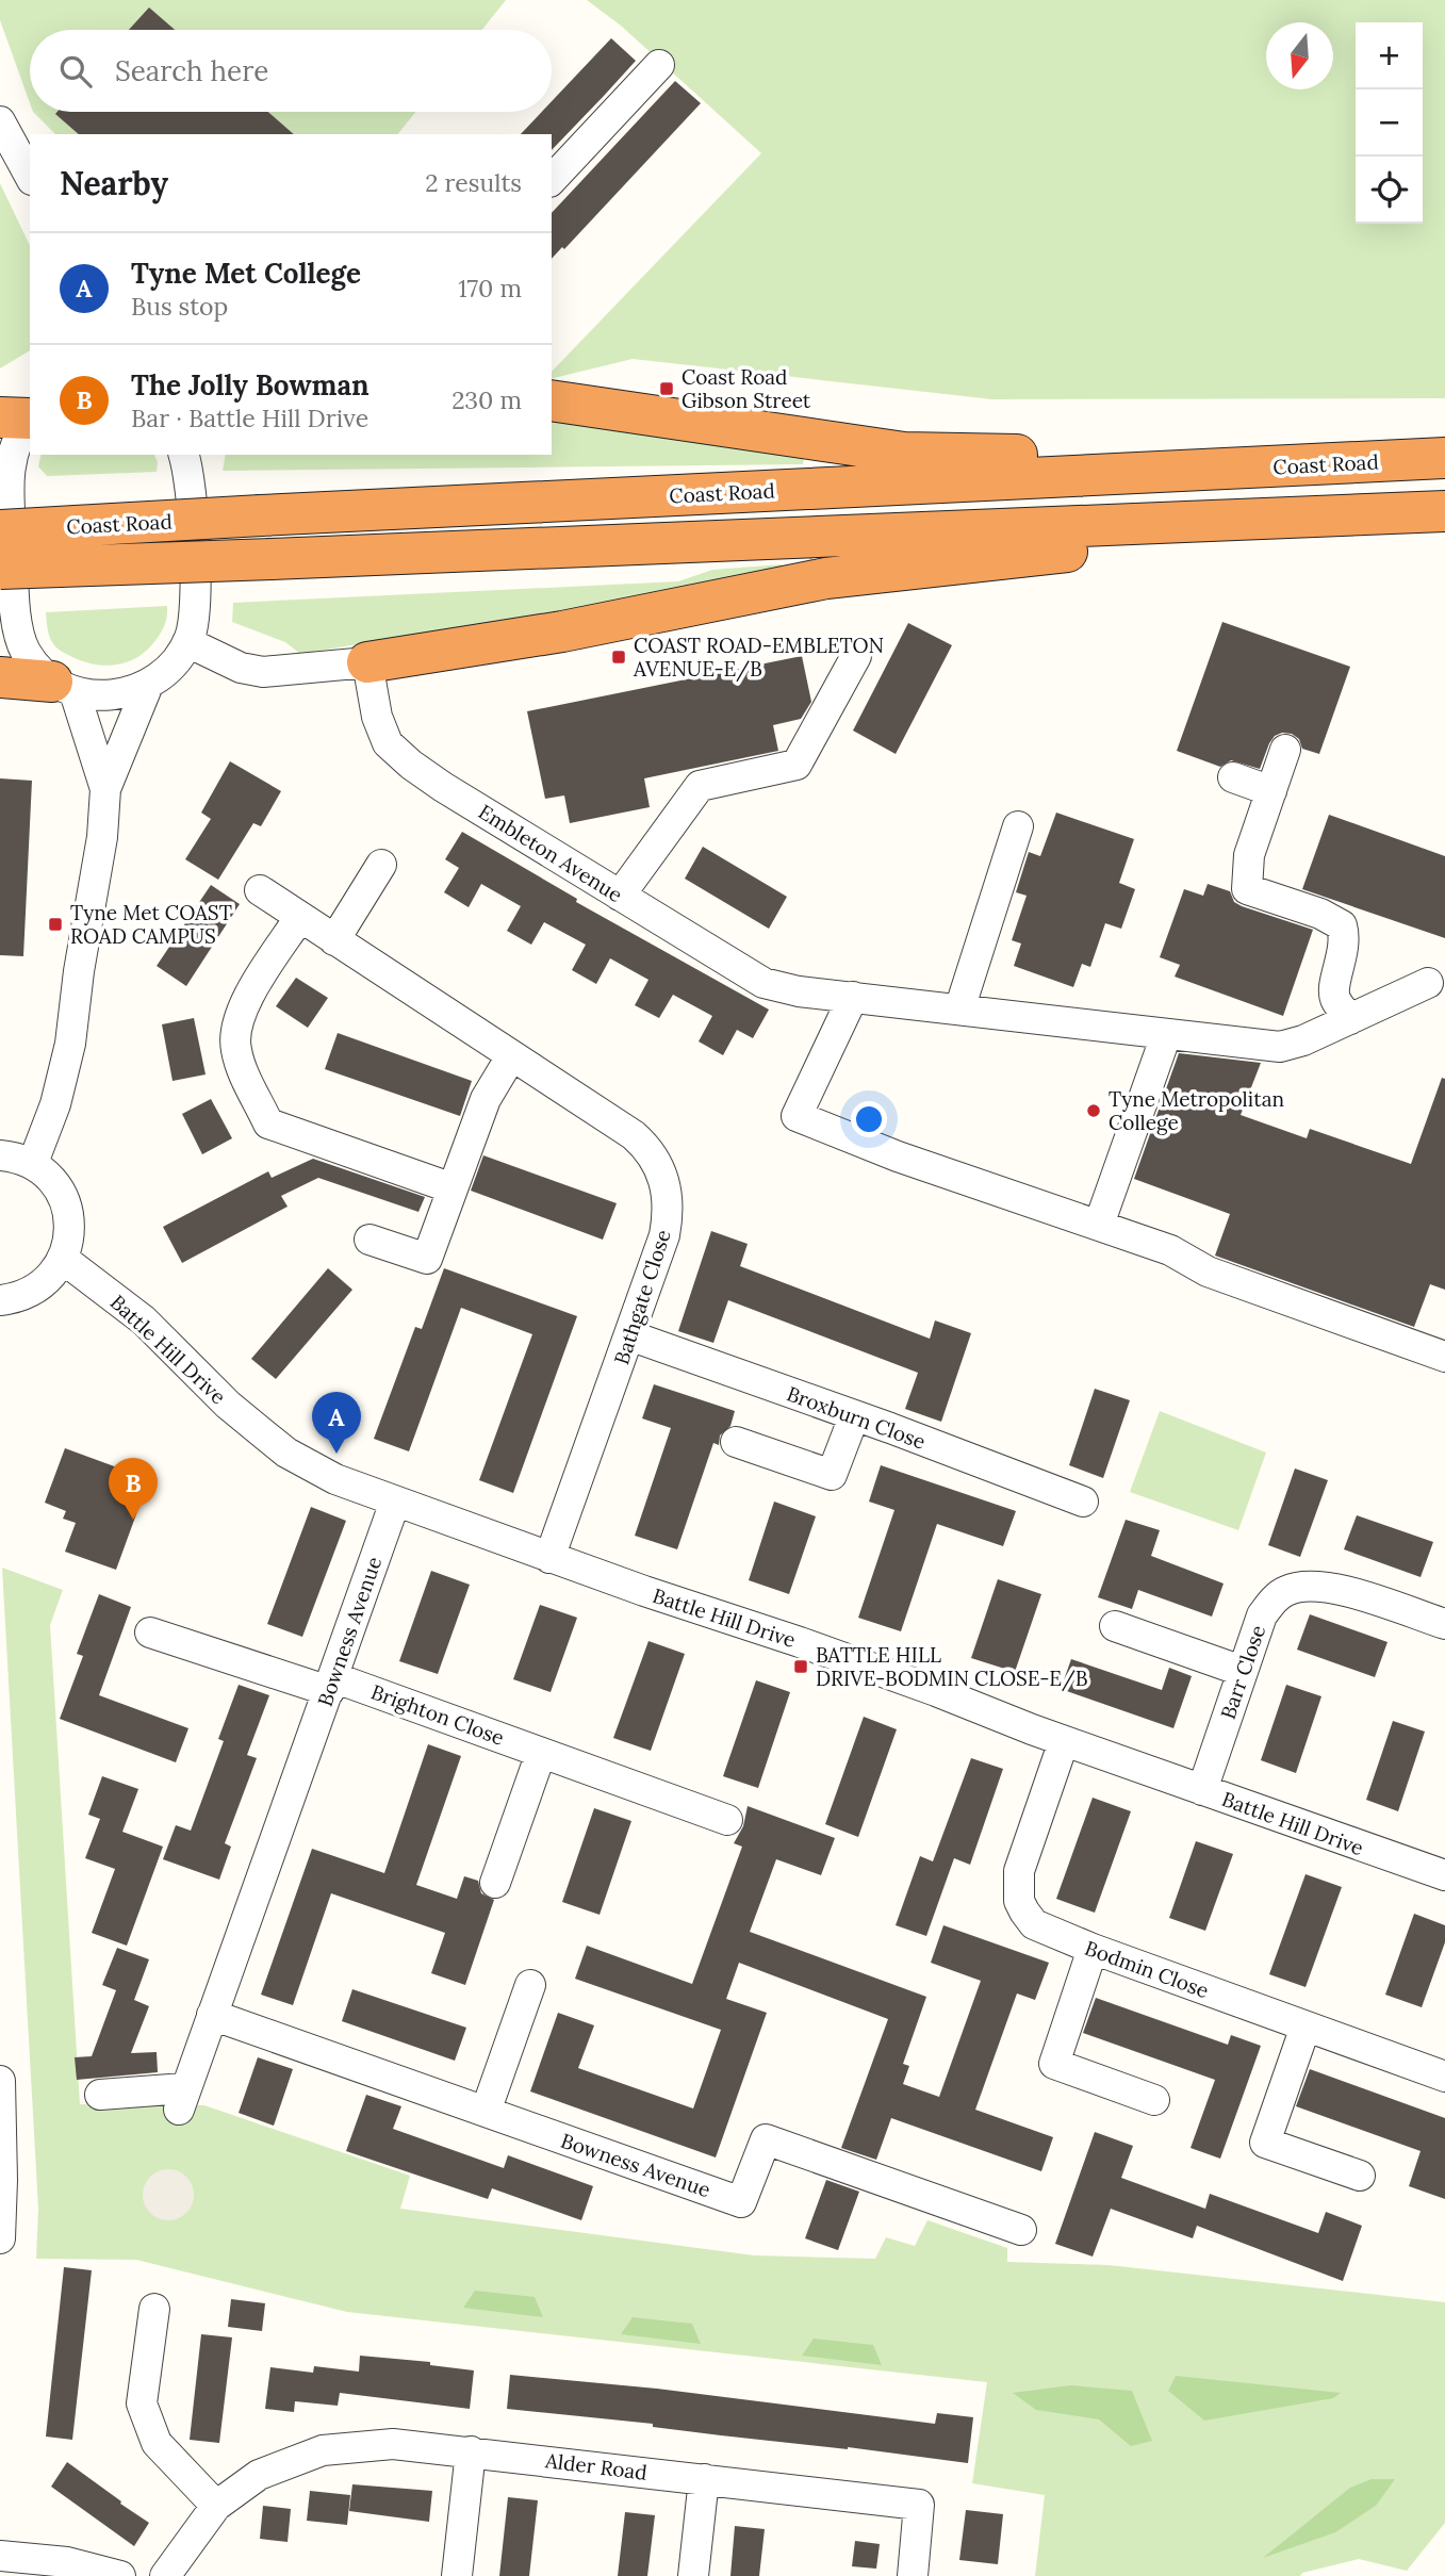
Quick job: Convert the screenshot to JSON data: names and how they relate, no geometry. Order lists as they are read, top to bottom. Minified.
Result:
{"streets":{"highway":["Coast Road"],"street":["Embleton Avenue","Bathgate Close","Battle Hill Drive","Broxburn Close","Bowness Avenue","Barr Close","Brighton Close","Bodmin Close","Alder Road"]},"crossings":[["Bathgate Close","Battle Hill Drive"],["Bathgate Close","Broxburn Close"],["Battle Hill Drive","Bowness Avenue"],["Battle Hill Drive","Barr Close"],["Battle Hill Drive","Bodmin Close"],["Bowness Avenue","Brighton Close"]],"places":{"transit":["Coast Road Gibson Street","COAST ROAD-EMBLETON AVENUE-E/B","Tyne Met COAST ROAD CAMPUS","BATTLE HILL DRIVE-BODMIN CLOSE-E/B"],"other":["Tyne Metropolitan College"]},"north":"bottom","page":{"map_buttons":["+","−"],"search":"Search here","heading":["Nearby","2 results"],"list":[{"mark":"A","name":"Tyne Met College","note":"Bus stop","value":"170 m"},{"mark":"B","name":"The Jolly Bowman","note":"Bar · Battle Hill Drive","value":"230 m"}],"pins":["A","B"]}}
